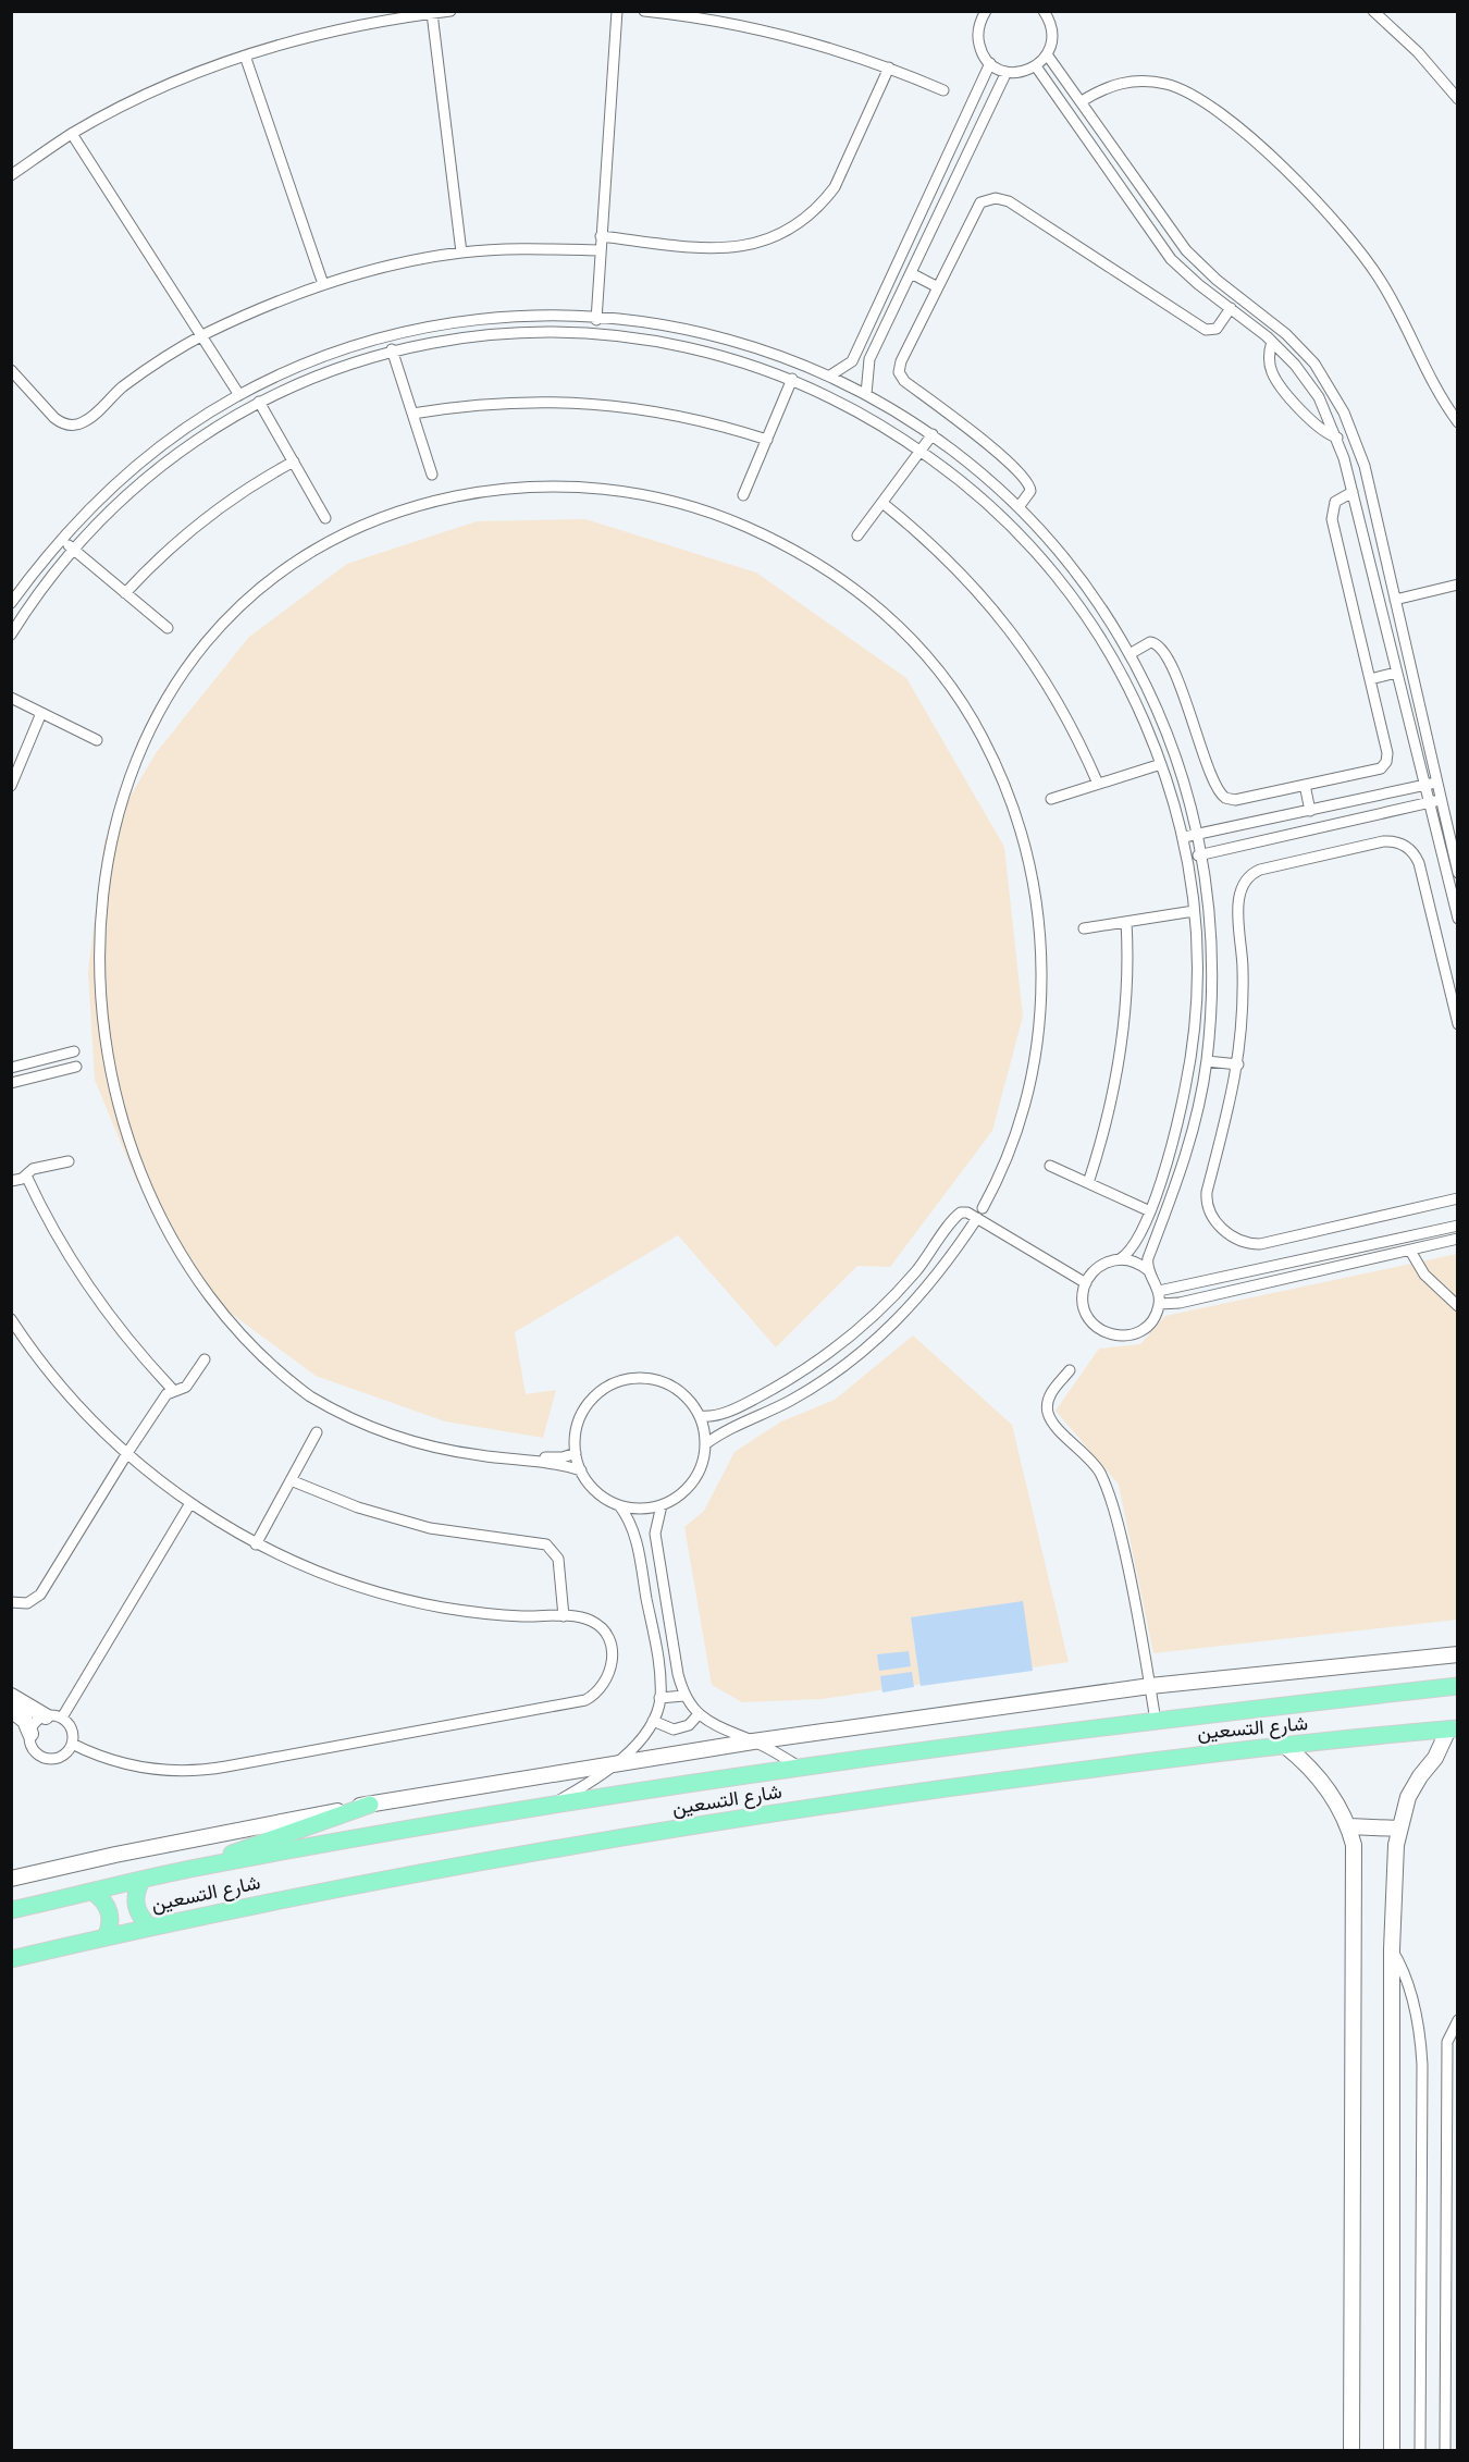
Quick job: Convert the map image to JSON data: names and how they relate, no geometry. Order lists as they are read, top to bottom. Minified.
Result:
{"streets":{"main road":["شارع التسعين"]}}
